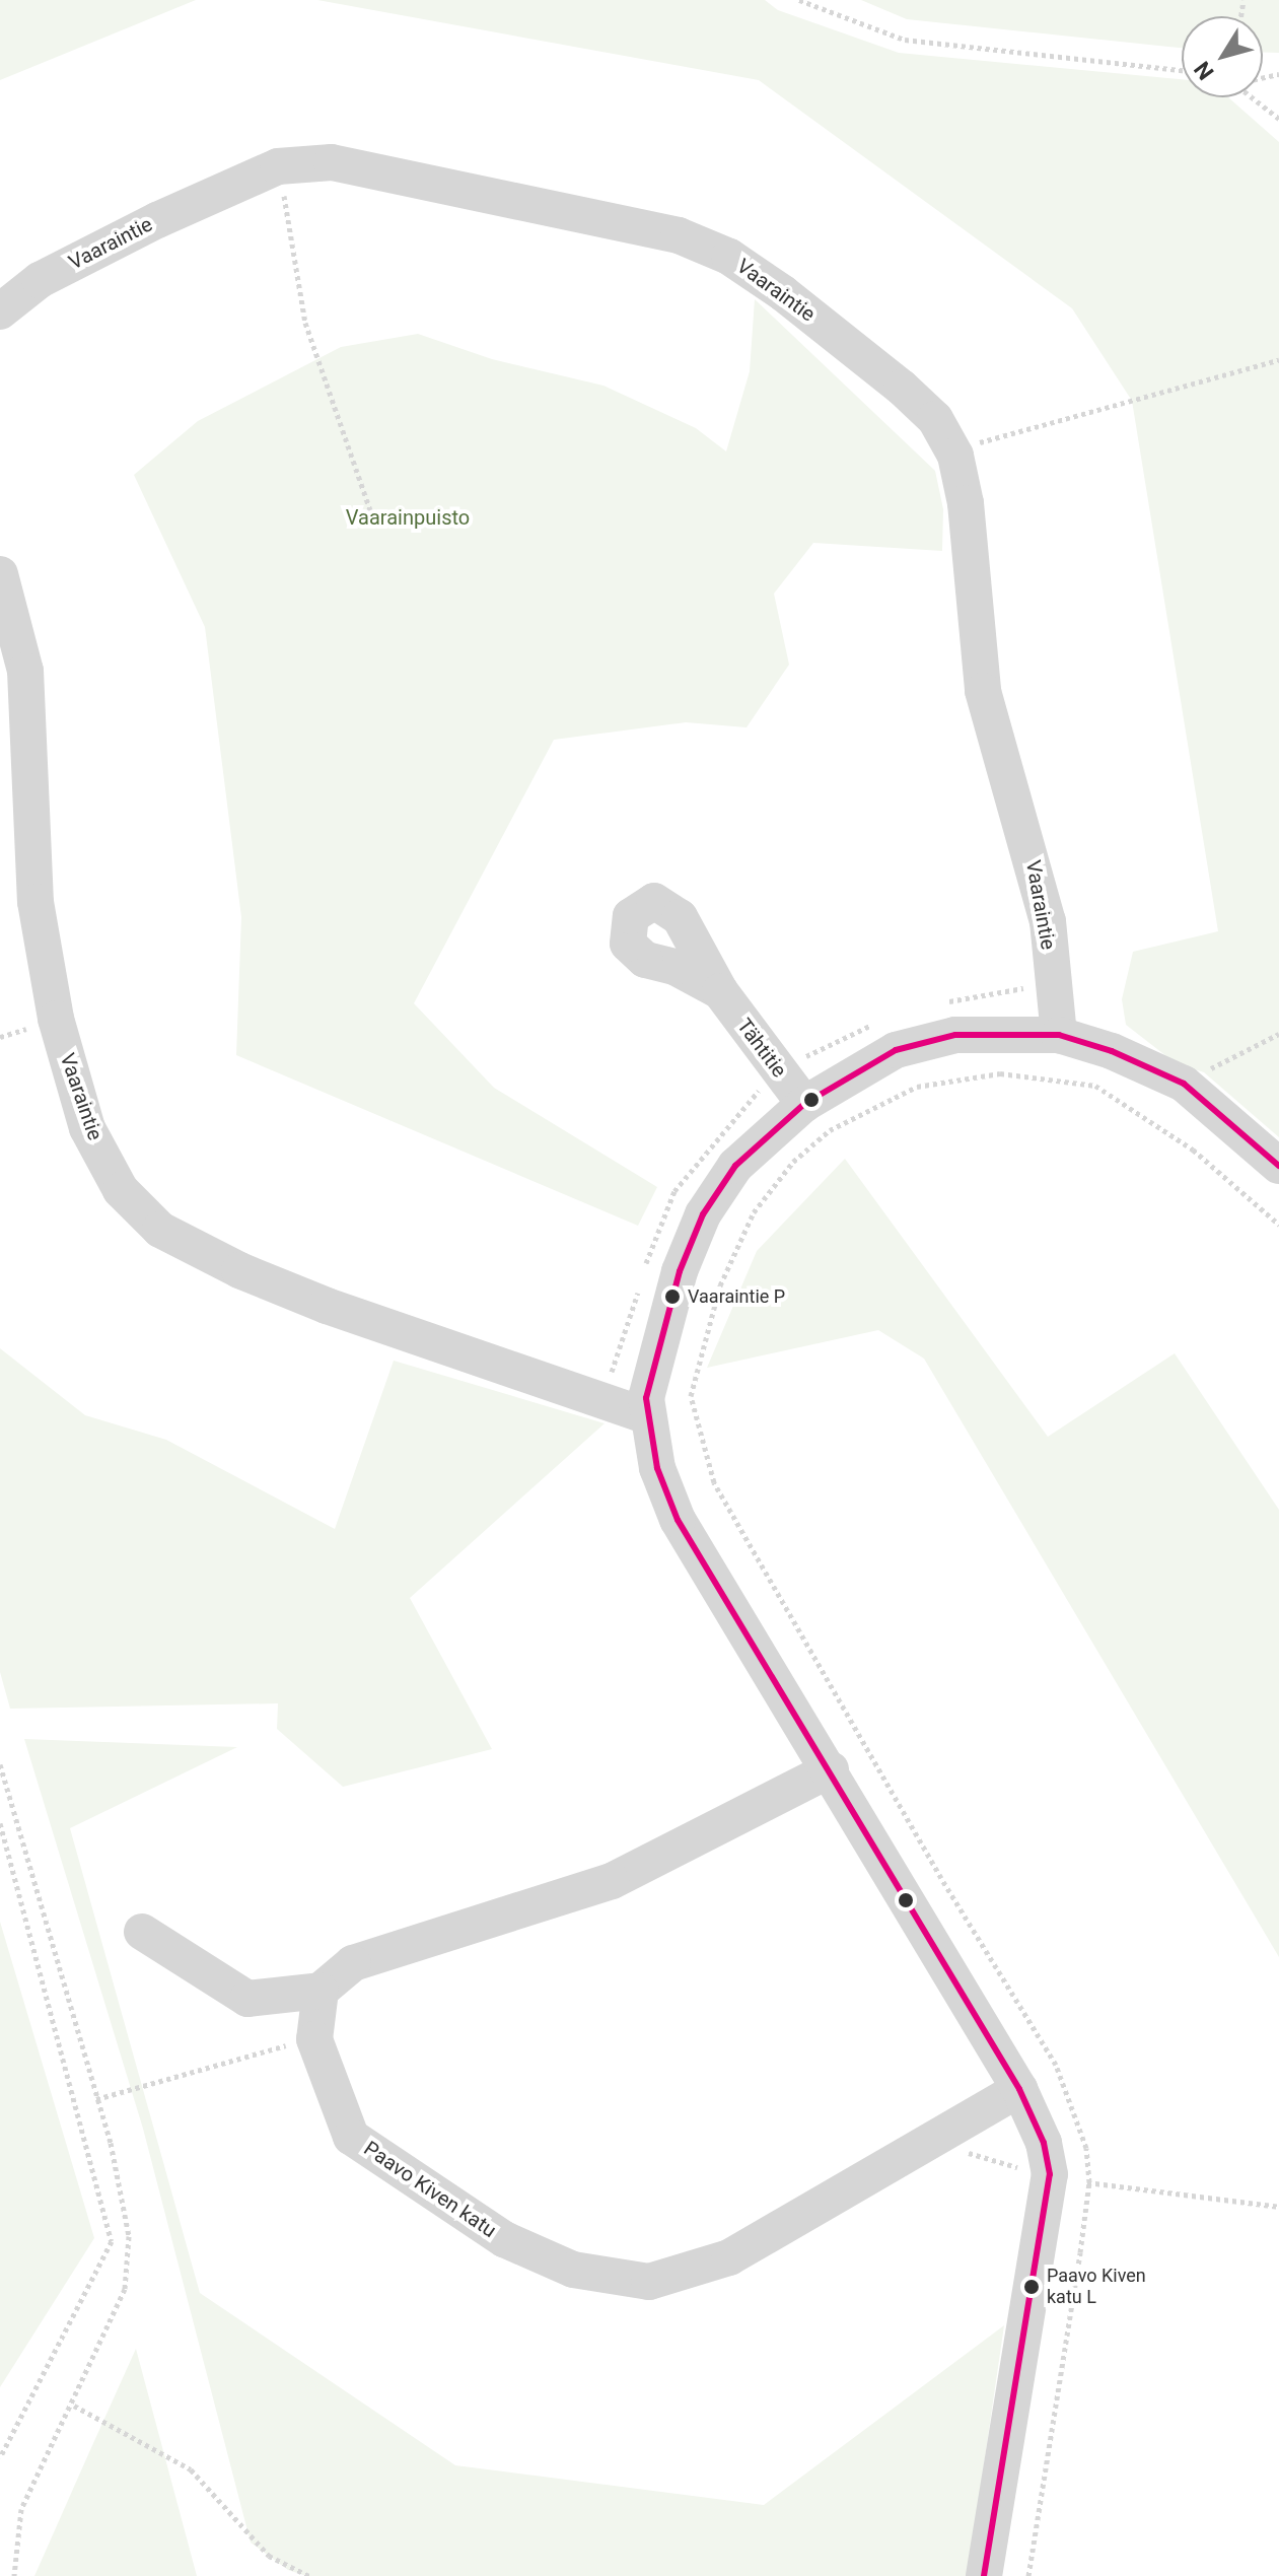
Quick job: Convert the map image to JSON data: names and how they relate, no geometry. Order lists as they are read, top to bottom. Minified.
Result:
{"streets":{"street":["Vaaraintie","Tähtitie","Paavo Kiven katu"]},"parks":["Vaarainpuisto"],"places":["Vaaraintie P","Paavo Kiven katu L"],"north":"bottom left"}
